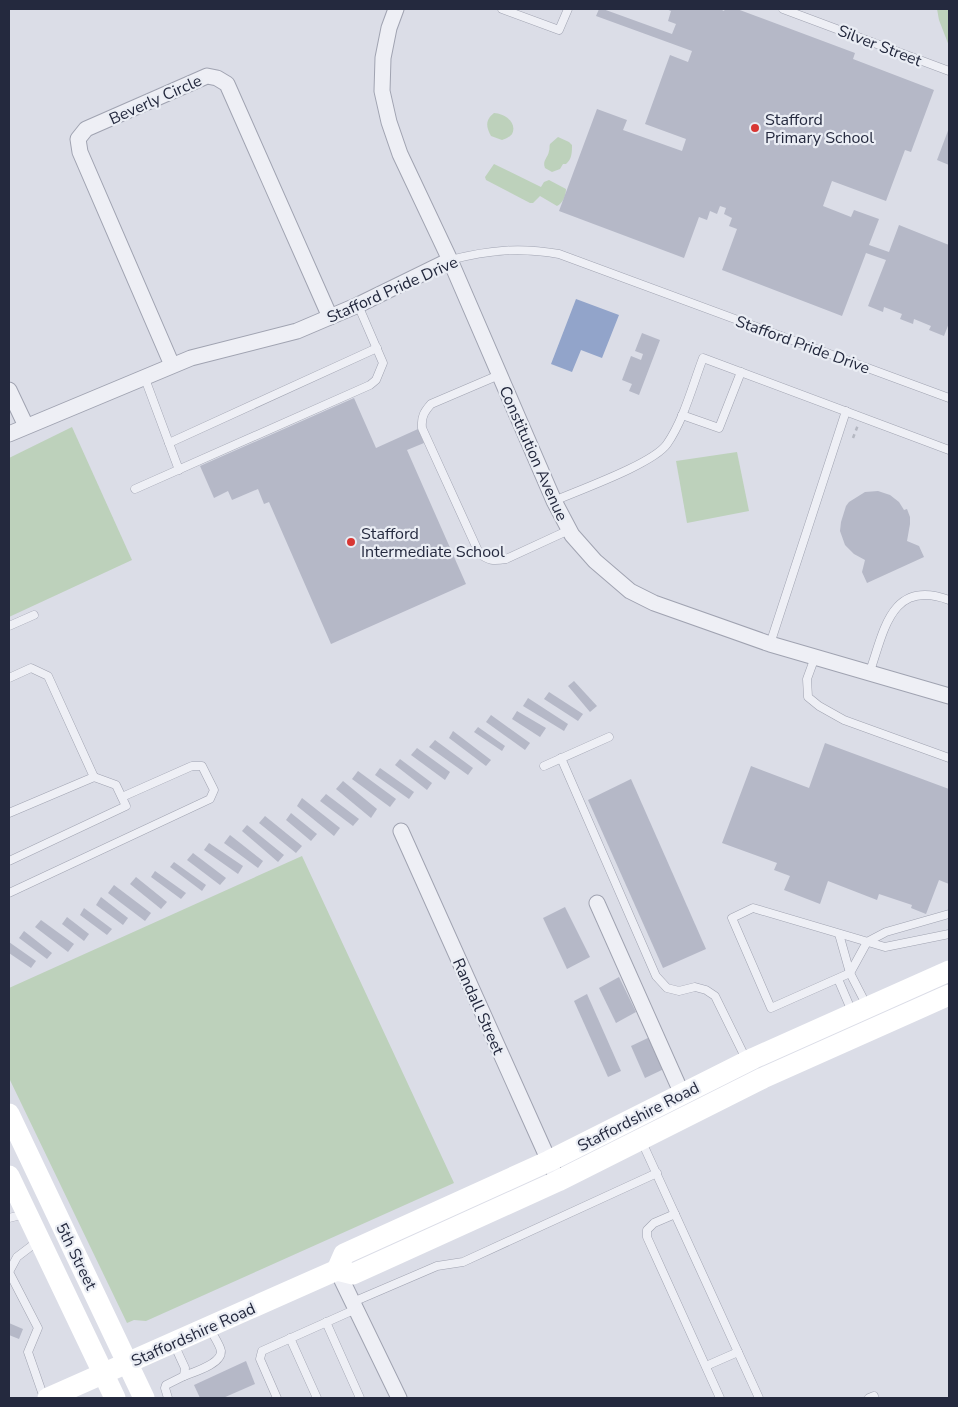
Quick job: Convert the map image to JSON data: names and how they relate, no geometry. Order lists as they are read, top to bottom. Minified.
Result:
{"streets":{"main road":["Staffordshire Road","5th Street"],"street":["Beverly Circle","Stafford Pride Drive","Constitution Avenue","Randall Street"],"lane":["Silver Street"]},"crossings":[["Beverly Circle","Stafford Pride Drive"],["Stafford Pride Drive","Constitution Avenue"],["Randall Street","Staffordshire Road"],["Staffordshire Road","5th Street"]],"places":["Stafford Primary School","Stafford Intermediate School"]}
